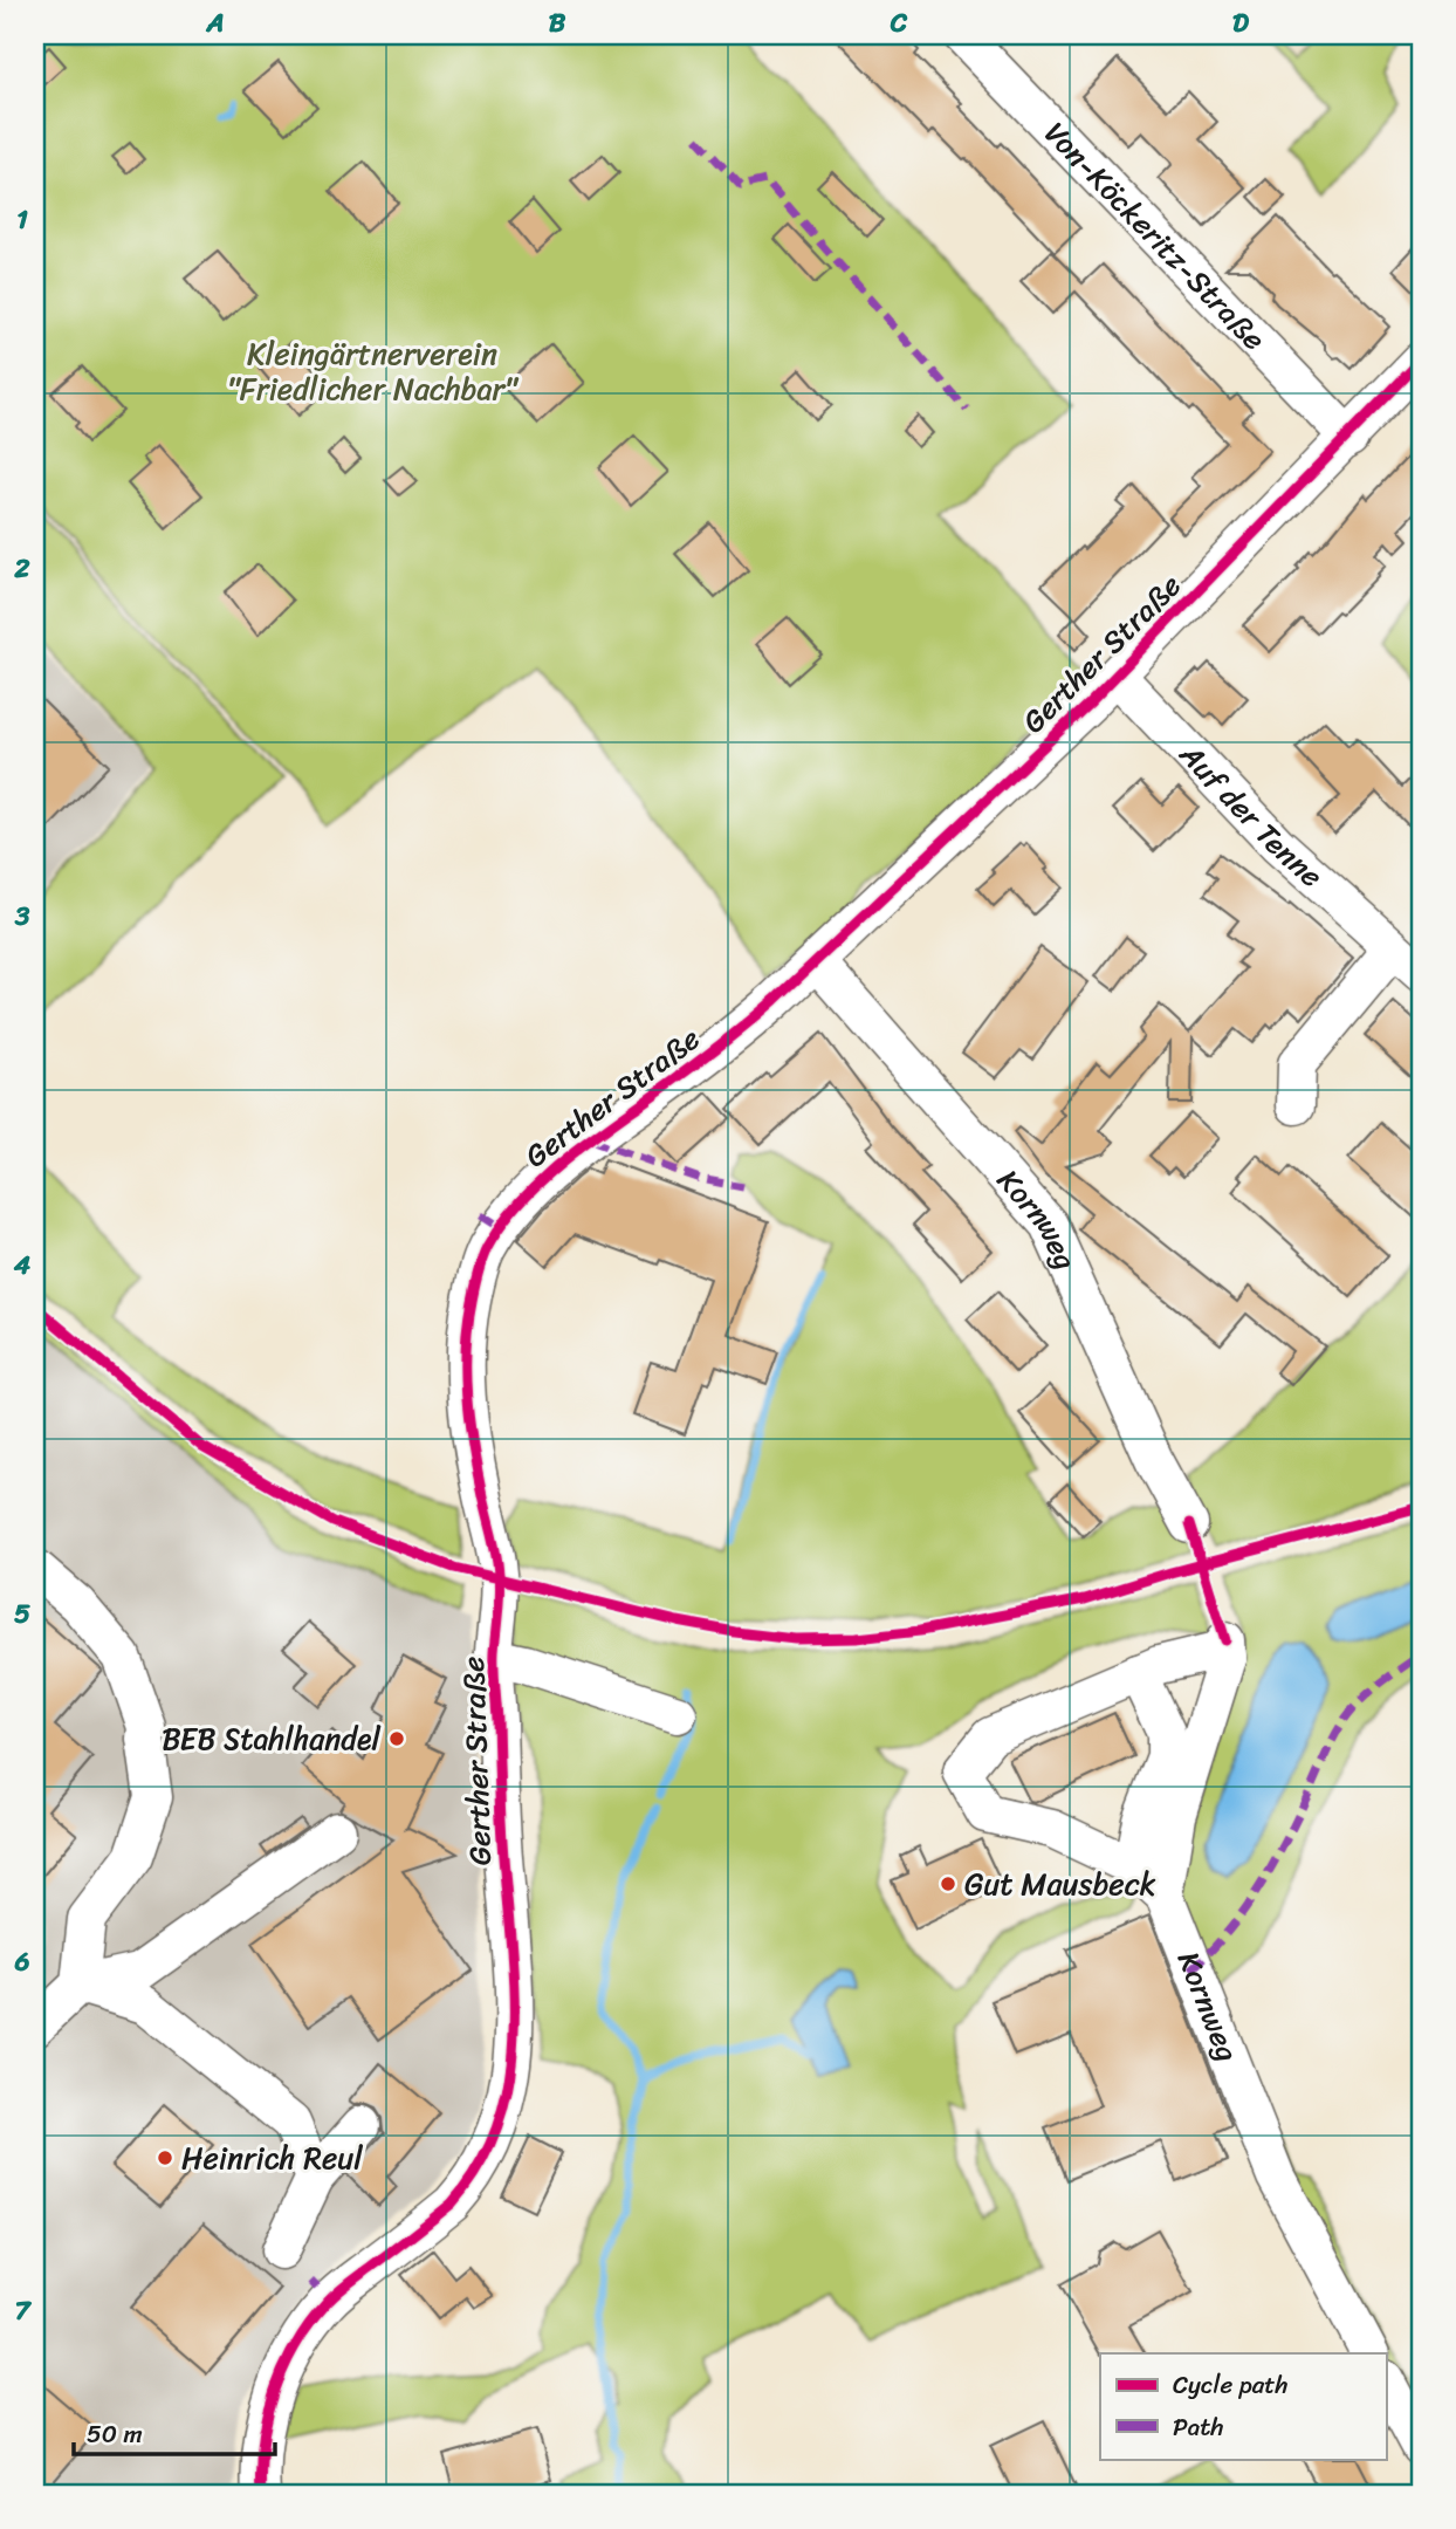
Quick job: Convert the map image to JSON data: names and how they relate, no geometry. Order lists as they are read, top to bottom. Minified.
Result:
{"streets":{"street":["Von-Köckeritz-Straße","Gerther Straße","Auf der Tenne","Kornweg"]},"crossings":[["Von-Köckeritz-Straße","Gerther Straße"],["Gerther Straße","Auf der Tenne"],["Gerther Straße","Kornweg"]],"parks":["Kleingärtnerverein \"Friedlicher Nachbar\""],"places":["BEB Stahlhandel","Gut Mausbeck","Heinrich Reul"],"legend":["Cycle path","Path"],"scale_bar":"50 m","grid":{"columns":["A","B","C","D"],"rows":["1","2","3","4","5","6","7"]}}
